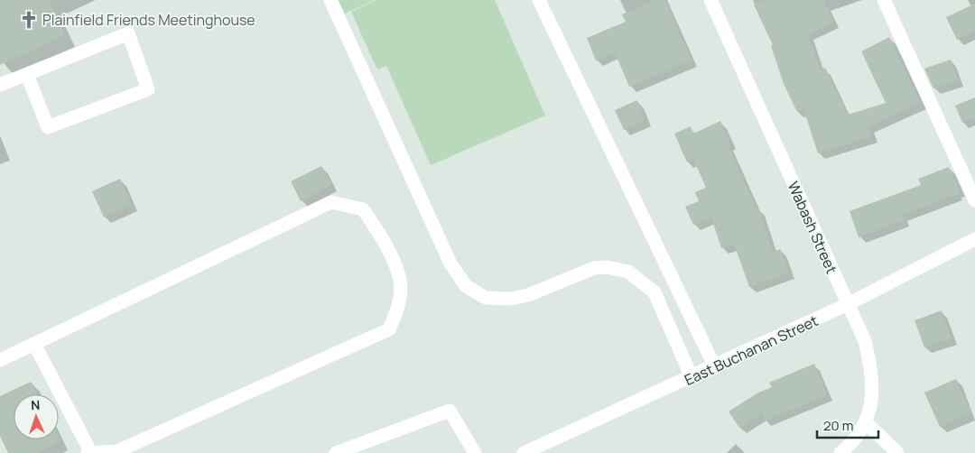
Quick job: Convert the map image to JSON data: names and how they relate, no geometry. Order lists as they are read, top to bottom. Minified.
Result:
{"streets":{"street":["Wabash Street","East Buchanan Street"]},"crossings":[["Wabash Street","East Buchanan Street"]],"places":{"church":["Plainfield Friends Meetinghouse"]},"scale_bar":"20 m","north":"top"}
